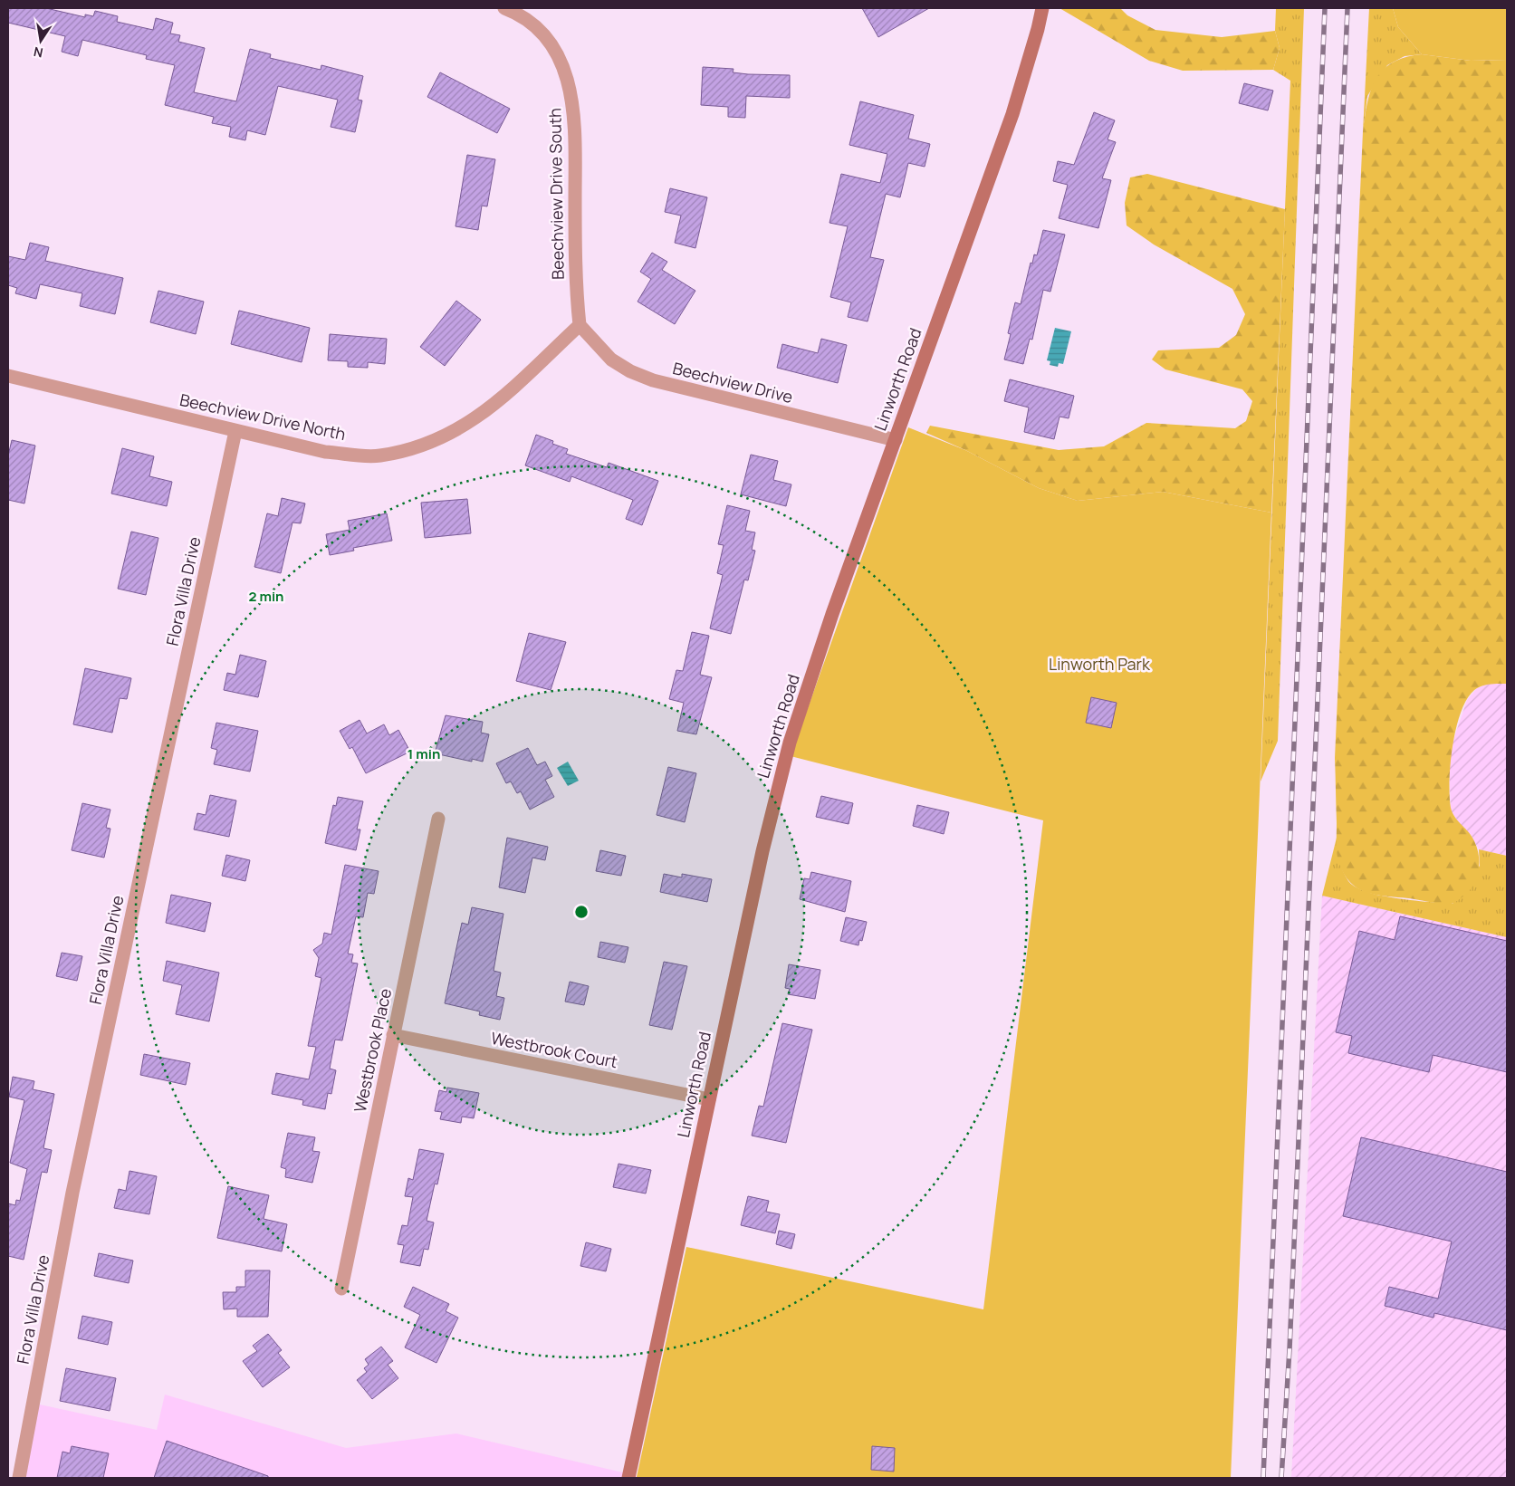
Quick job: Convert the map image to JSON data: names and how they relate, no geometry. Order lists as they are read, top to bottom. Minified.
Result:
{"streets":{"main road":["Linworth Road"],"street":["Beechview Drive South","Beechview Drive","Beechview Drive North","Flora Villa Drive","Westbrook Place","Westbrook Court"]},"crossings":[["Beechview Drive South","Beechview Drive"],["Beechview Drive South","Beechview Drive North"],["Linworth Road","Beechview Drive"],["Linworth Road","Westbrook Court"],["Beechview Drive","Beechview Drive North"],["Beechview Drive North","Flora Villa Drive"],["Westbrook Place","Westbrook Court"]],"parks":["Linworth Park"],"north":"bottom","rings":["2 min","1 min"]}
